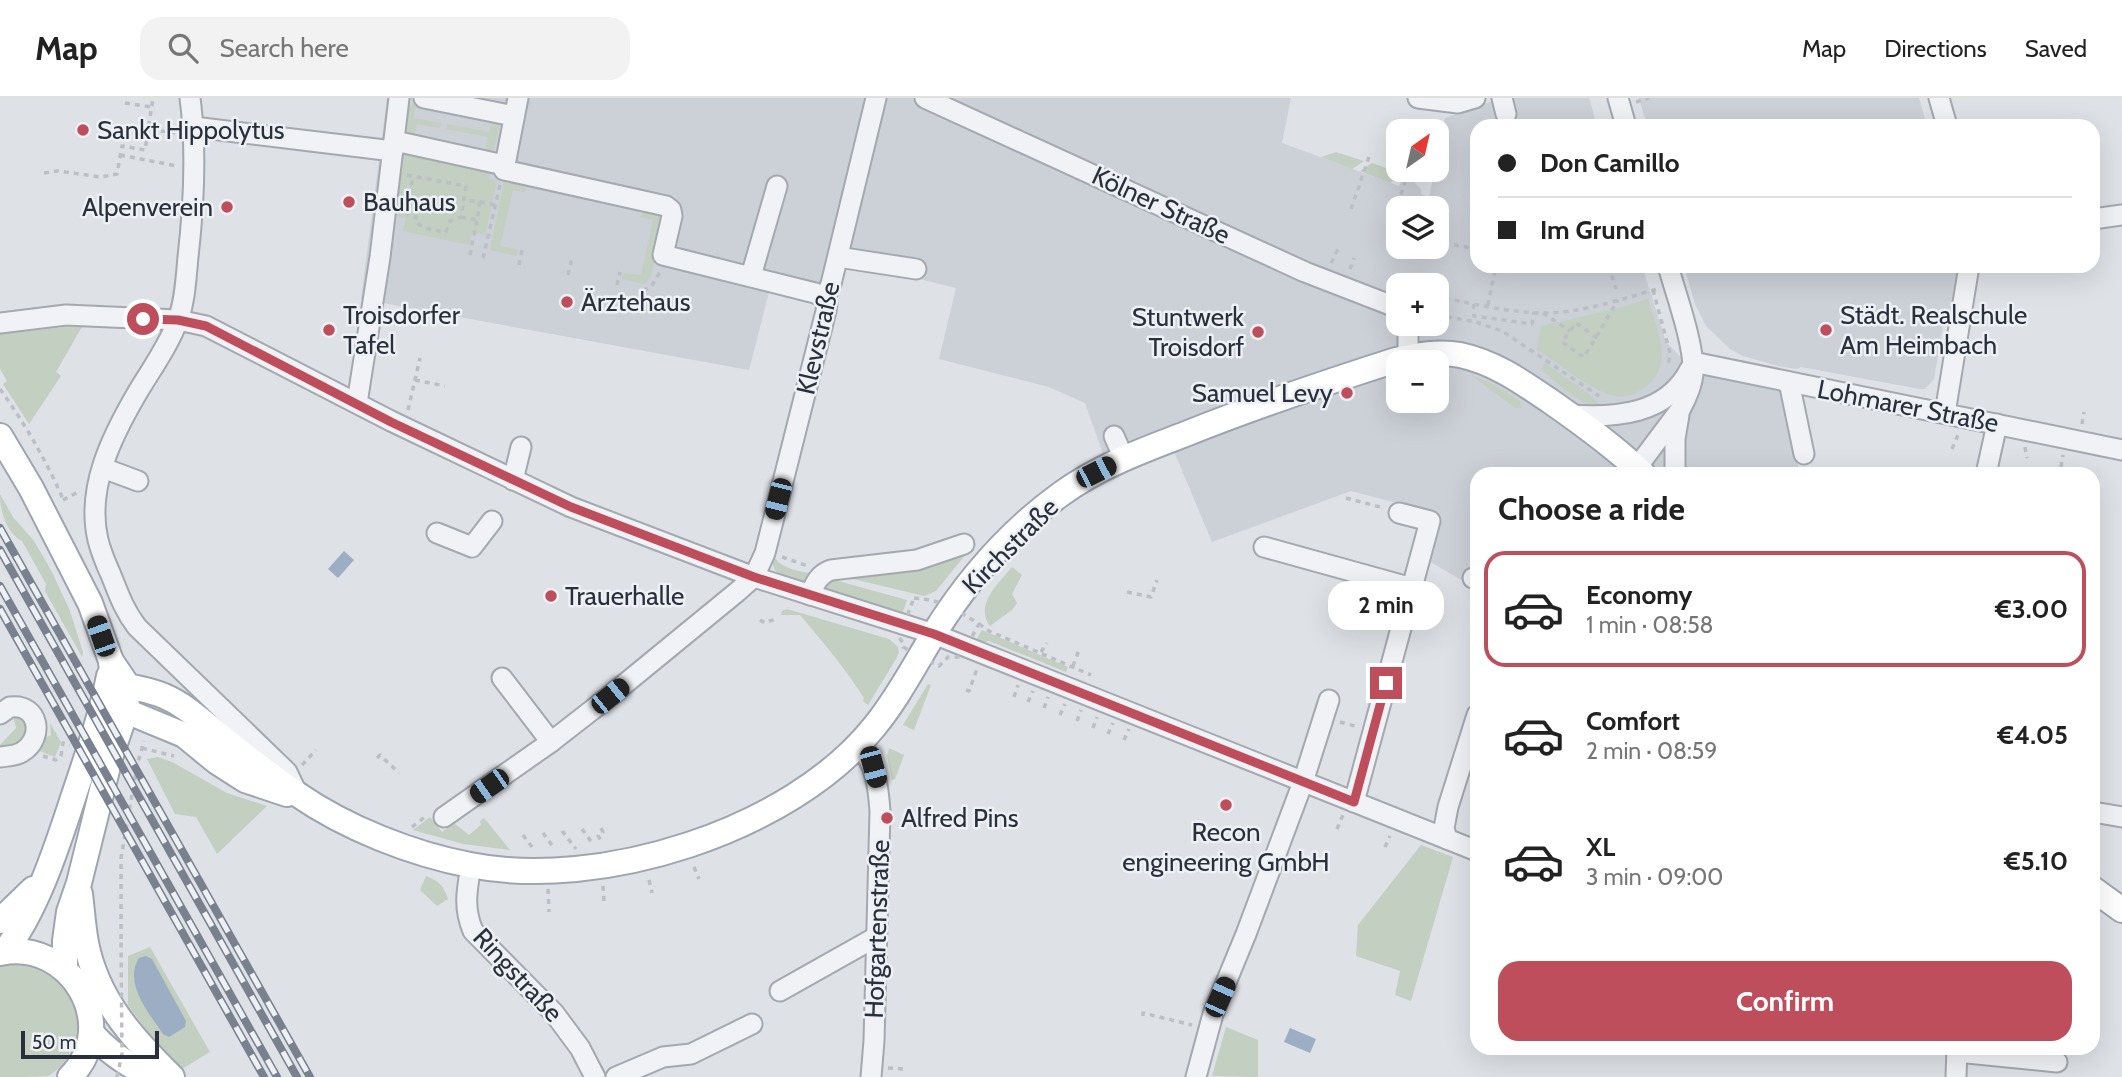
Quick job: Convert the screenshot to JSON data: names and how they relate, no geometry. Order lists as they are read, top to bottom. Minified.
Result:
{"streets":{"main road":["Kirchstraße"],"street":["Kölner Straße","Klevstraße","Lohmarer Straße","Hofgartenstraße","Ringstraße"]},"crossings":[["Kirchstraße","Hofgartenstraße"],["Kirchstraße","Ringstraße"]],"places":["Sankt Hippolytus","Bauhaus","Alpenverein","Ärztehaus","Troisdorfer Tafel","Städt. Realschule Am Heimbach","Stuntwerk Troisdorf","Samuel Levy","Trauerhalle","Recon engineering GmbH","Alfred Pins"],"scale_bar":"50 m","north":"top right","page":{"header":"Map","search":"Search here","nav":["Map","Directions","Saved"],"map_buttons":["+","−"],"banner":["Don Camillo","Im Grund"],"heading":"Choose a ride","list":[{"name":"Economy","note":"1 min · 08:58","value":"€3.00"},{"name":"Comfort","note":"2 min · 08:59","value":"€4.05"},{"name":"XL","note":"3 min · 09:00","value":"€5.10"}],"bubble":"2 min","buttons":"Confirm","scale":"50 m"}}
